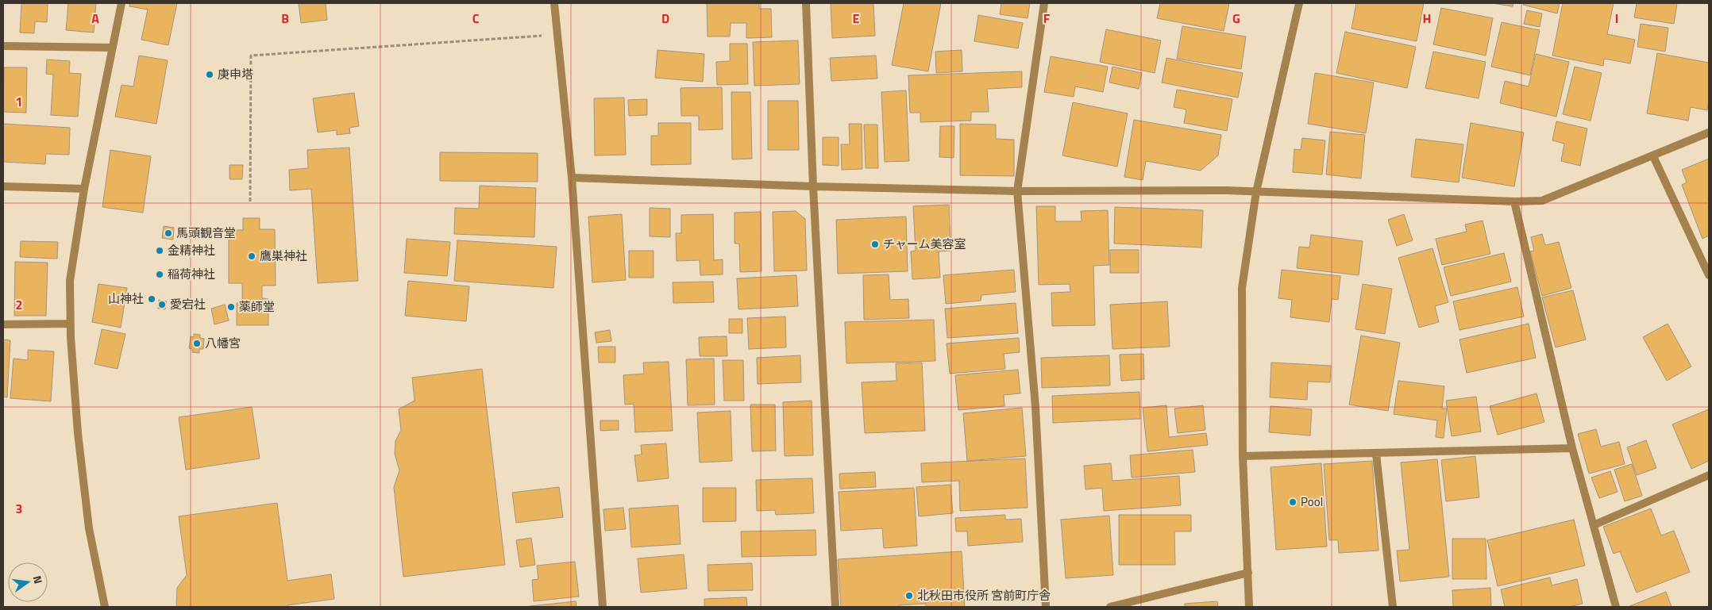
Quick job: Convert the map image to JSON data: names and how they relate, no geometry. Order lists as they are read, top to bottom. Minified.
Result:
{"places":["庚申塔","馬頭観音堂","チャーム美容室","金精神社","鷹巣神社","稲荷神社","山神社","愛宕社","薬師堂","八幡宮","Pool","北秋田市役所 宮前町庁舎"],"north":"right","grid":{"columns":["A","B","C","D","E","F","G","H","I"],"rows":["1","2","3"]}}
